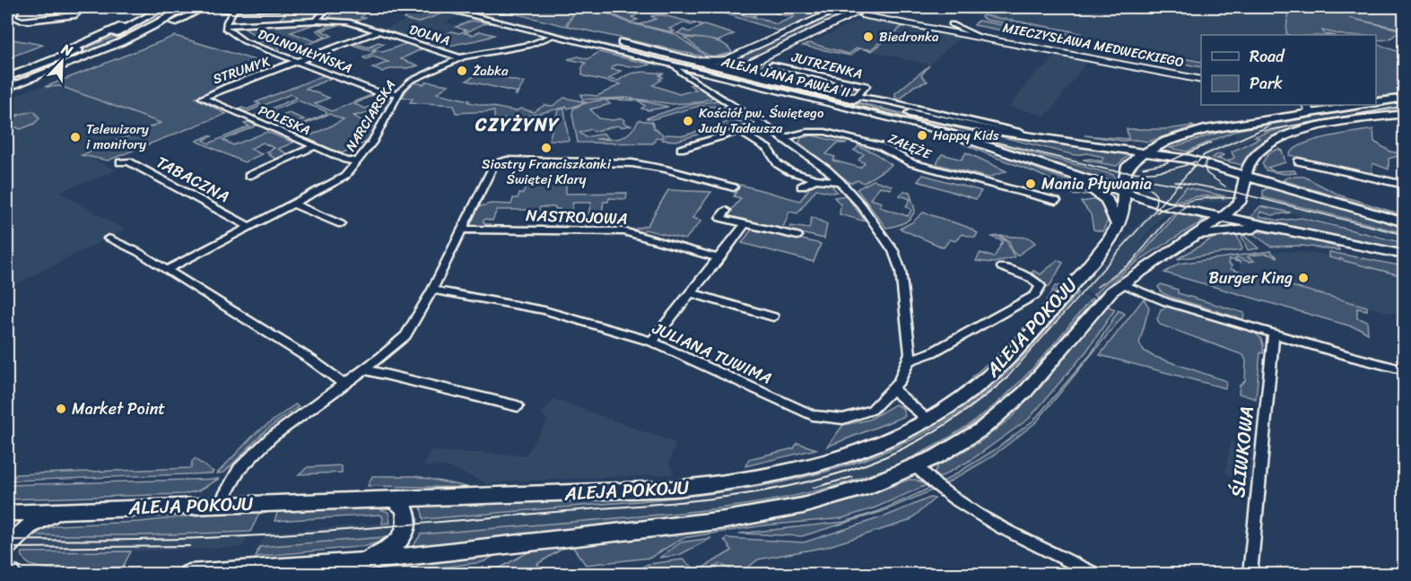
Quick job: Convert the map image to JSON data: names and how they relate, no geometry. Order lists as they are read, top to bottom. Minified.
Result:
{"streets":{"main road":["ALEJA JANA PAWŁA II","ALEJA POKOJU"],"street":["DOLNA","MIECZYSŁAWA MEDWECKIEGO","DOLNOMŁYŃSKA","JUTRZENKA","STRUMYK","NARCIARSKA","POLESKA","ZAŁĘŻE","TABACZNA","NASTROJOWA","JULIANA TUWIMA","ŚLIWKOWA"]},"crossings":[["DOLNA","DOLNOMŁYŃSKA"],["DOLNA","STRUMYK"],["DOLNA","NARCIARSKA"],["DOLNOMŁYŃSKA","STRUMYK"],["DOLNOMŁYŃSKA","NARCIARSKA"],["STRUMYK","POLESKA"],["ALEJA JANA PAWŁA II","NARCIARSKA"],["ALEJA JANA PAWŁA II","ALEJA POKOJU"],["NARCIARSKA","POLESKA"],["NARCIARSKA","TABACZNA"]],"districts":["CZYŻYNY"],"places":["Biedronka","Żabka","Kościół pw. Świętego Judy Tadeusza","Happy Kids","Telewizory i monitory","Siostry Franciszkanki Świętej Klary","Mania Pływania","Burger King","Market Point"],"legend":["Road","Park"],"north":"top right"}
